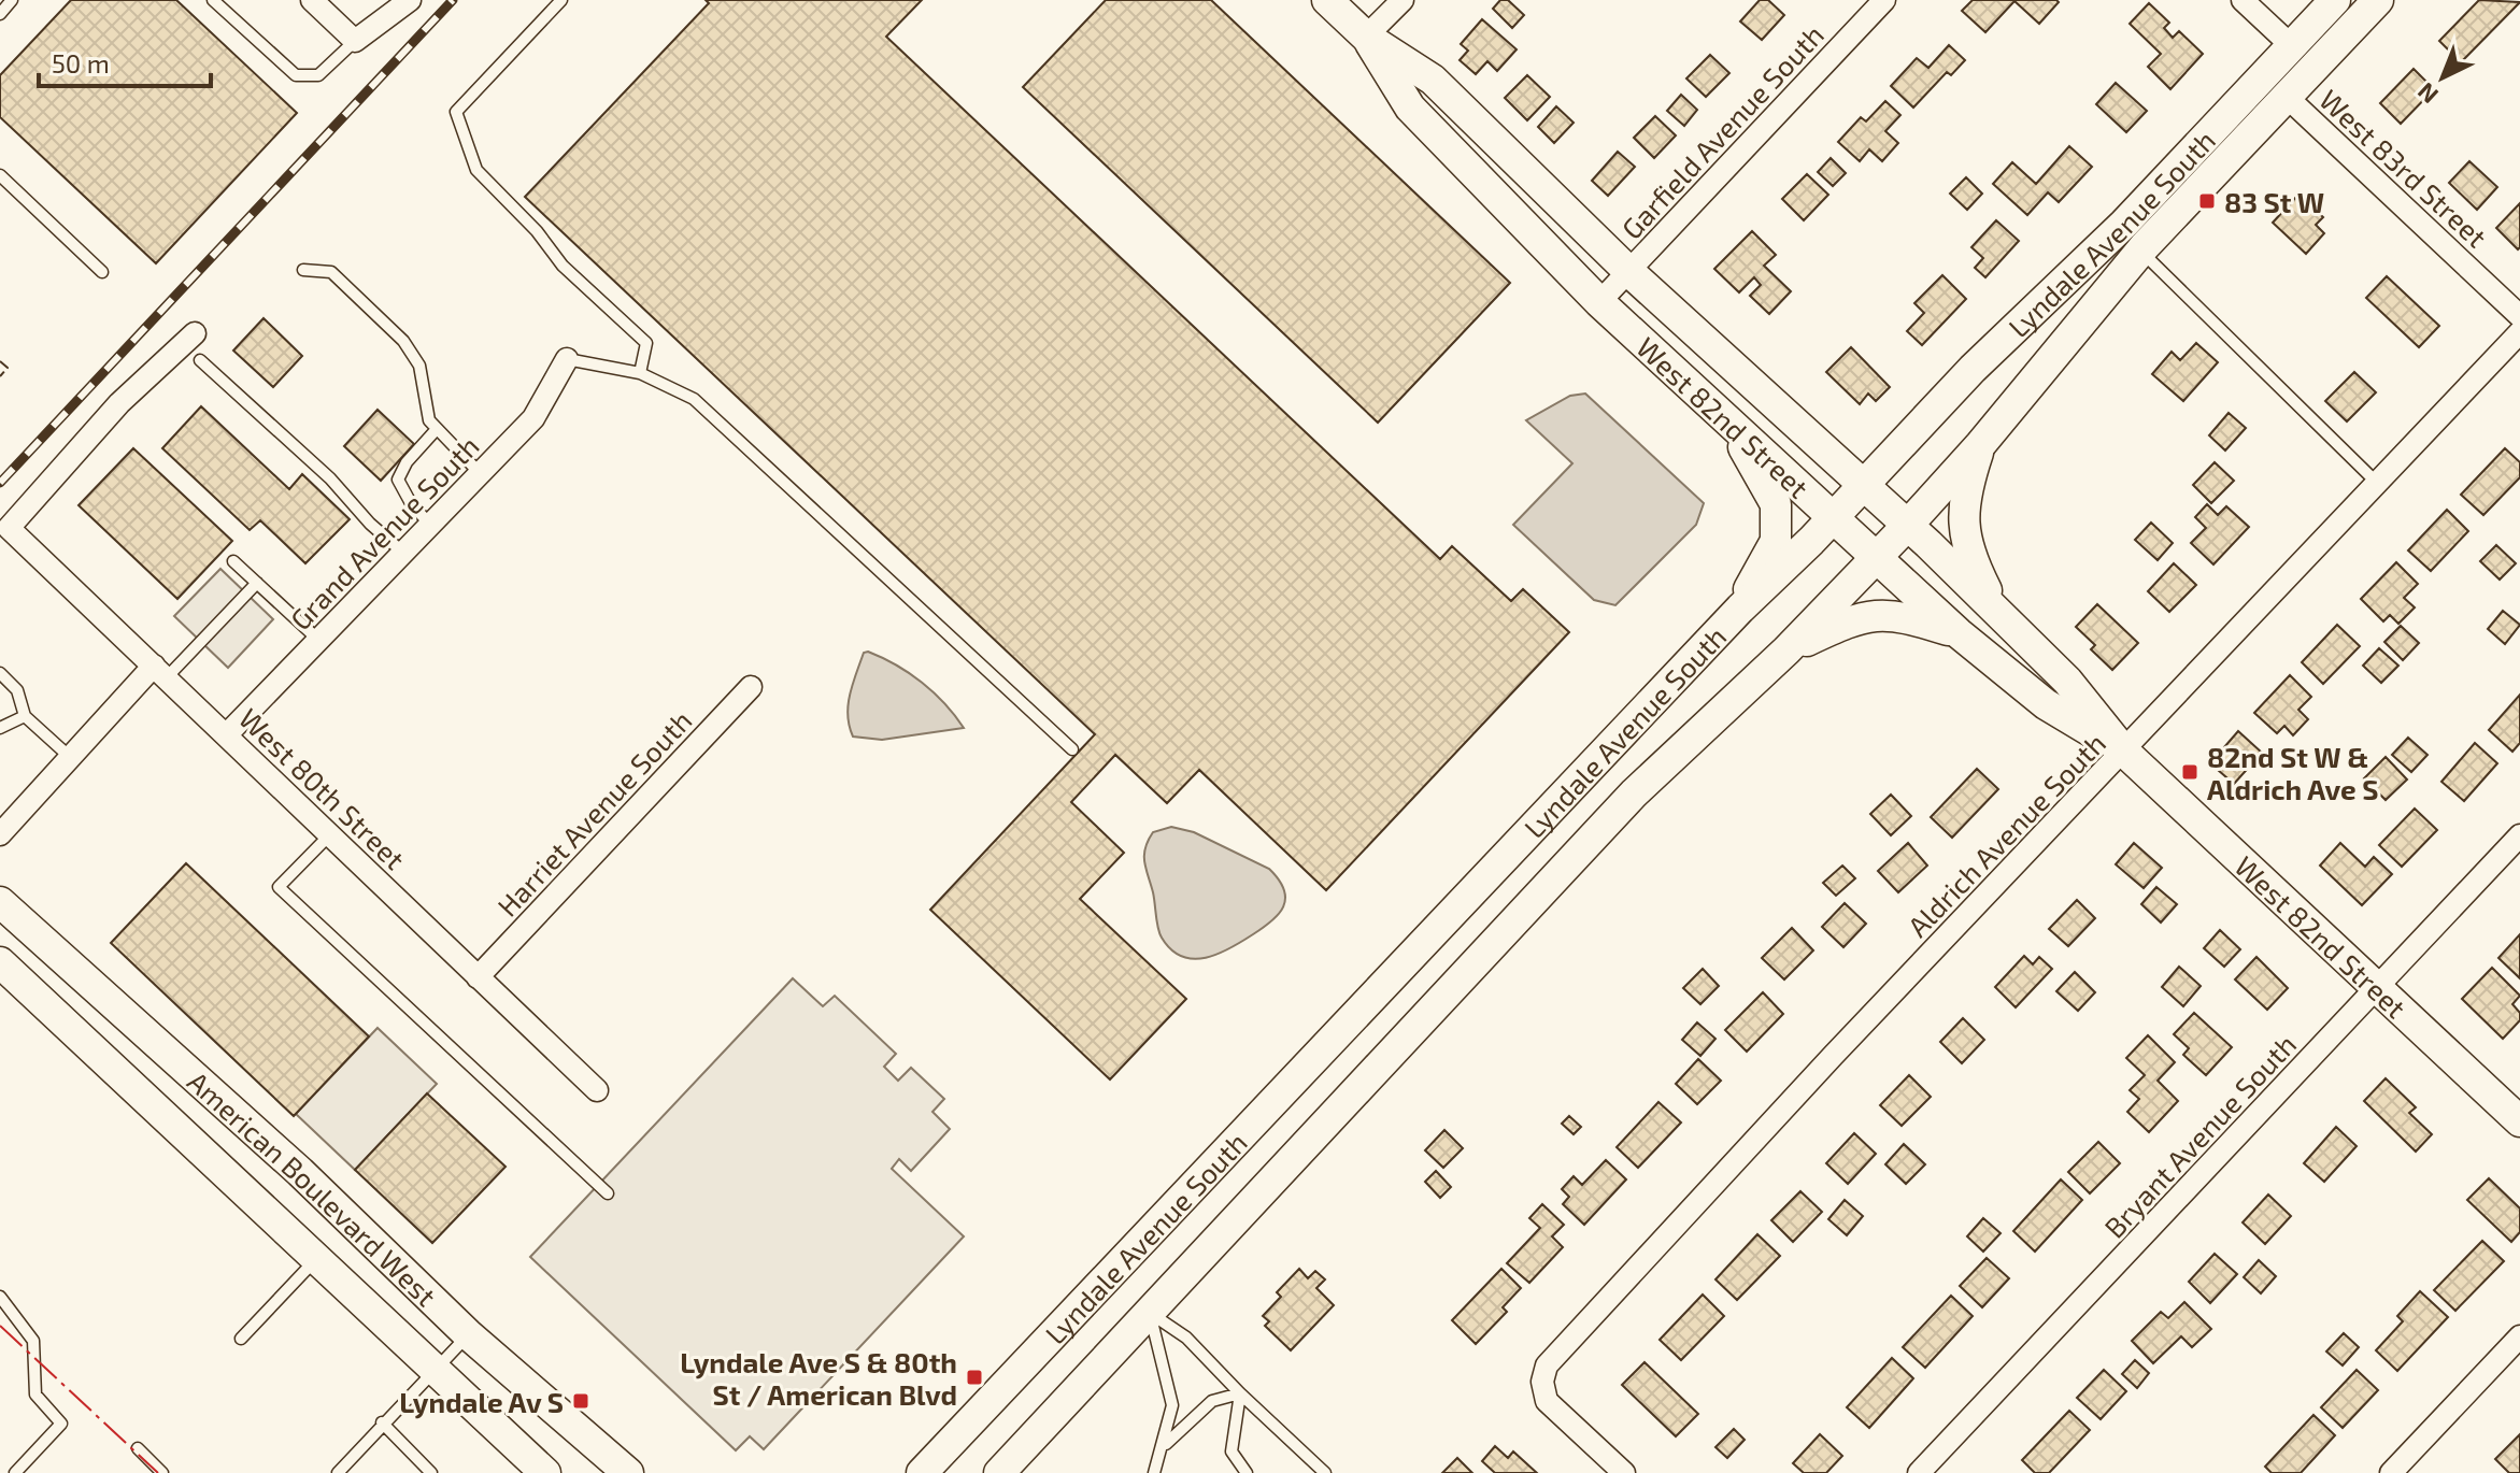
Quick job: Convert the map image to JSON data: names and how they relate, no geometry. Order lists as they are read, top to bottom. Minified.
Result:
{"streets":{"main road":["Lyndale Avenue South","West 82nd Street","American Boulevard West"],"street":["Garfield Avenue South","West 83rd Street","Grand Avenue South","West 80th Street","Harriet Avenue South","Aldrich Avenue South","Bryant Avenue South"]},"crossings":[["Garfield Avenue South","West 82nd Street"],["West 83rd Street","Lyndale Avenue South"],["Lyndale Avenue South","West 82nd Street"],["West 82nd Street","Aldrich Avenue South"],["West 82nd Street","Bryant Avenue South"],["Grand Avenue South","West 80th Street"],["West 80th Street","Harriet Avenue South"]],"places":{"transit":["83 St W","82nd St W & Aldrich Ave S","Lyndale Ave S & 80th St / American Blvd","Lyndale Av S"]},"scale_bar":"50 m","north":"bottom left"}
